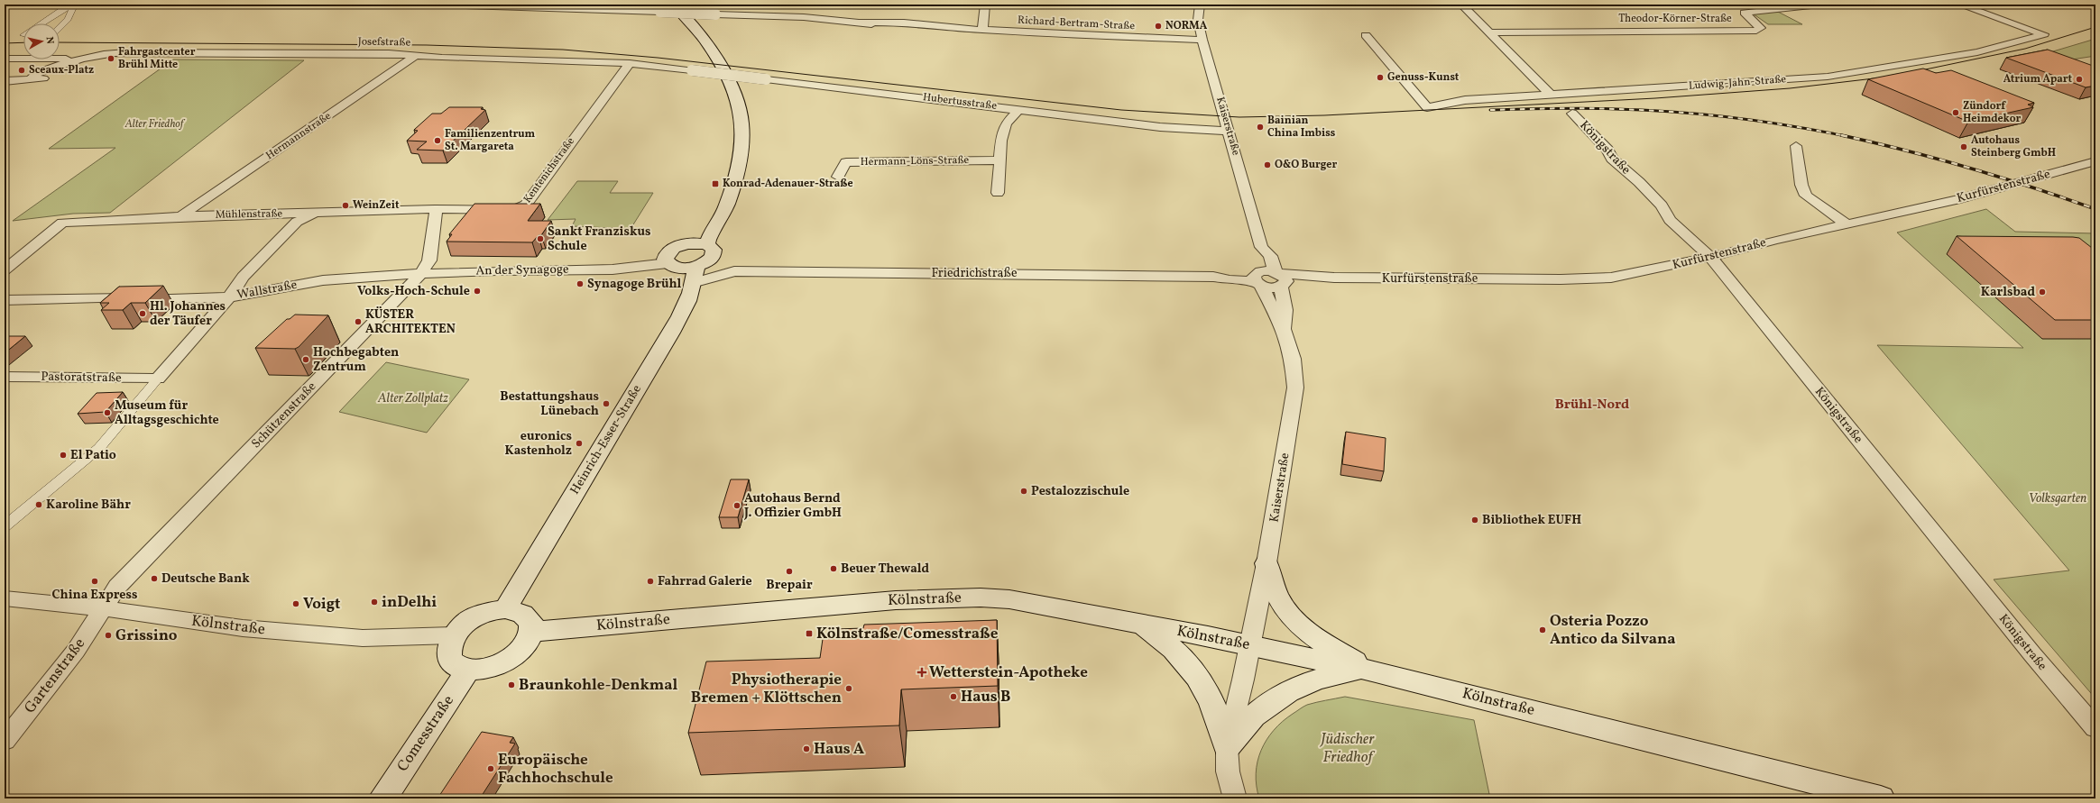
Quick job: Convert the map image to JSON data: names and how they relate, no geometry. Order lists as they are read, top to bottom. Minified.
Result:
{"streets":{"main road":["Heinrich-Esser-Straße","Kölnstraße","Comesstraße"],"street":["Theodor-Körner-Straße","Richard-Bertram-Straße","Josefstraße","Ludwig-Jahn-Straße","Hubertusstraße","Kaiserstraße","Hermannstraße","Königstraße","Hermann-Löns-Straße","Kentenichstraße","Kurfürstenstraße","Mühlenstraße","An der Synagoge","Friedrichstraße","Wallstraße","Pastoratstraße","Schützenstraße","Gartenstraße"]},"crossings":[["Richard-Bertram-Straße","Kaiserstraße"],["Josefstraße","Hubertusstraße"],["Josefstraße","Hermannstraße"],["Josefstraße","Kentenichstraße"],["Hubertusstraße","Kaiserstraße"],["Kaiserstraße","Kurfürstenstraße"],["Kaiserstraße","Friedrichstraße"],["Kaiserstraße","Kölnstraße"],["Hermannstraße","Mühlenstraße"],["Königstraße","Kurfürstenstraße"],["Kentenichstraße","Mühlenstraße"],["Kentenichstraße","Schützenstraße"],["Kurfürstenstraße","Friedrichstraße"],["Mühlenstraße","Schützenstraße"],["An der Synagoge","Wallstraße"],["An der Synagoge","Schützenstraße"],["Friedrichstraße","Heinrich-Esser-Straße"],["Wallstraße","Schützenstraße"],["Schützenstraße","Kölnstraße"],["Schützenstraße","Gartenstraße"],["Heinrich-Esser-Straße","Kölnstraße"],["Heinrich-Esser-Straße","Comesstraße"],["Kölnstraße","Gartenstraße"],["Kölnstraße","Comesstraße"]],"districts":["Brühl-Nord"],"parks":["Alter Friedhof","Alter Zollplatz","Volksgarten","Jüdischer Friedhof"],"places":{"other":["NORMA","Fahrgastcenter Brühl Mitte","Sceaux-Platz","Genuss-Kunst","Atrium Apart","Zündorf Heimdekor","Bainian China Imbiss","Familienzentrum St. Margareta","Autohaus Steinberg GmbH","O&O Burger","WeinZeit","Sankt Franziskus Schule","Synagoge Brühl","Volks-Hoch-Schule","Karlsbad","Hl. Johannes der Täufer","KÜSTER ARCHITEKTEN","Hochbegabten Zentrum","Bestattungshaus Lünebach","Museum für Alltagsgeschichte","euronics Kastenholz","El Patio","Pestalozzischule","Karoline Bähr","Autohaus Bernd J. Offizier GmbH","Bibliothek EUFH","Beuer Thewald","Brepair","Deutsche Bank","China Express","Fahrrad Galerie","inDelhi","Voigt","Osteria Pozzo Antico da Silvana","Grissino","Braunkohle-Denkmal","Physiotherapie Bremen + Klöttschen","Haus B","Haus A","Europäische Fachhochschule"],"transit":["Konrad-Adenauer-Straße","Kölnstraße/Comesstraße"],"health":["Wetterstein-Apotheke"]},"north":"right"}
